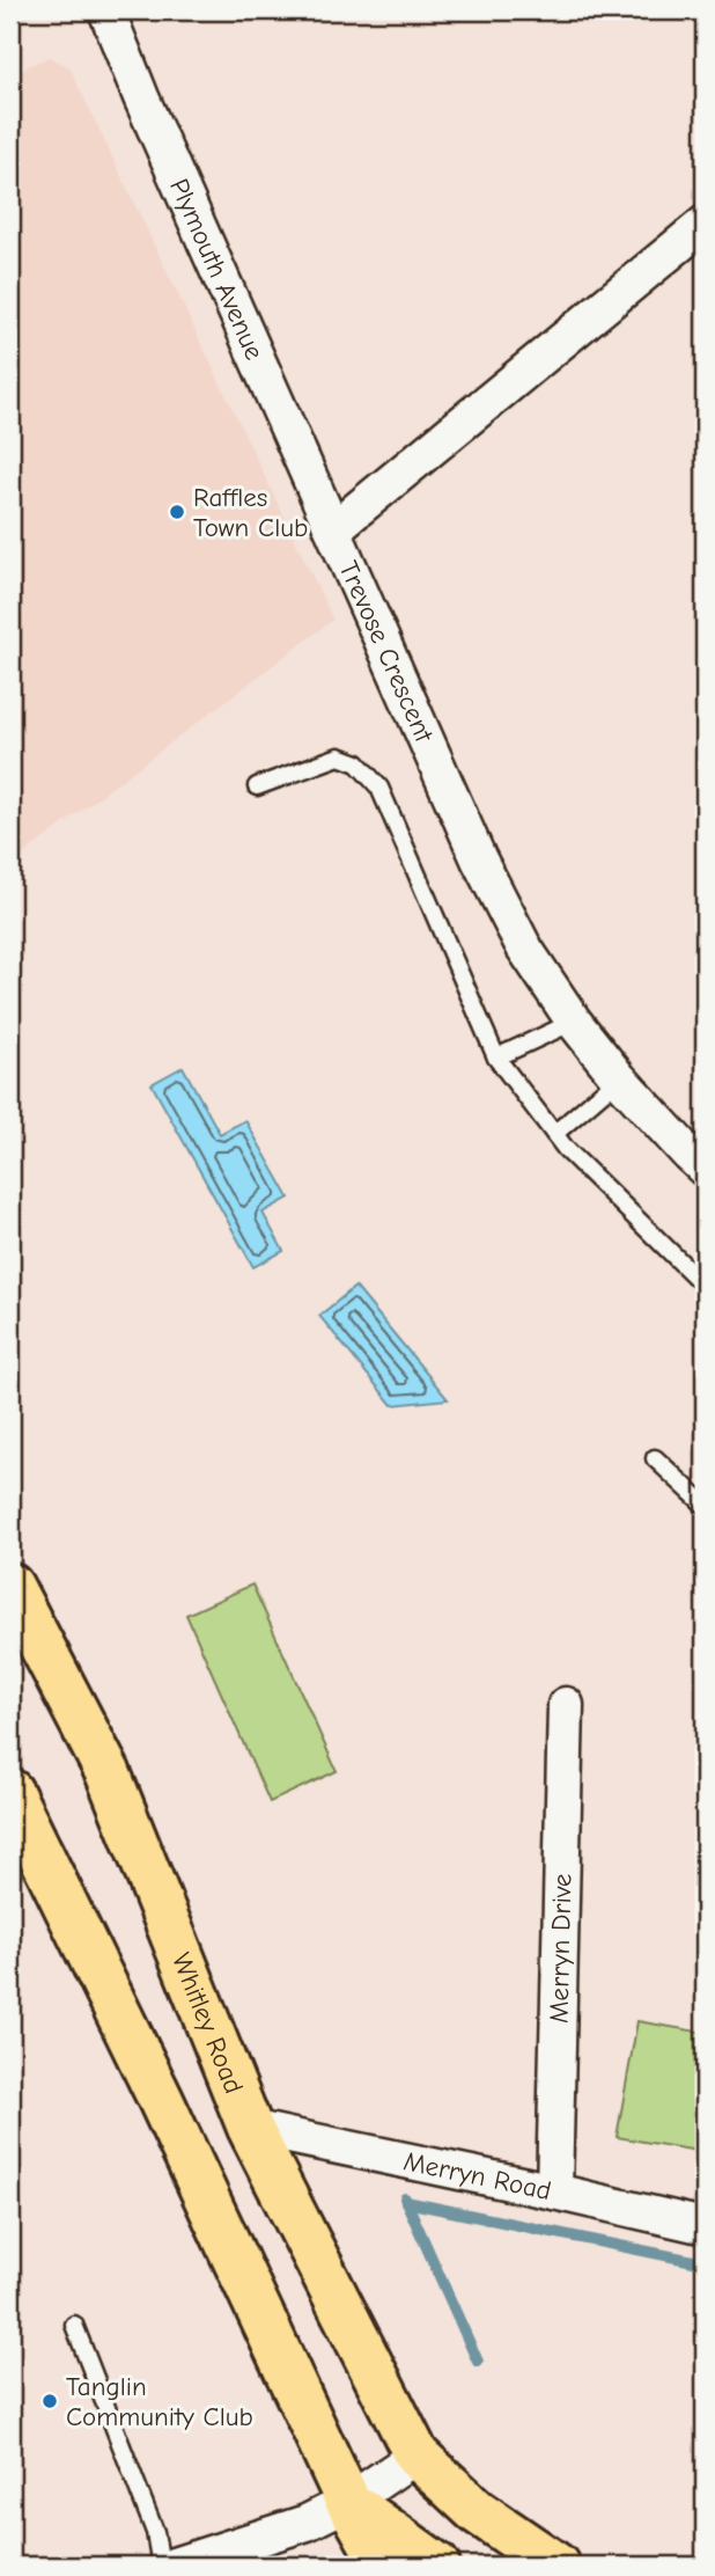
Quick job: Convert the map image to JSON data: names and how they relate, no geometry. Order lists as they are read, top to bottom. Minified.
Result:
{"streets":{"main road":["Whitley Road"],"street":["Plymouth Avenue","Trevose Crescent","Merryn Drive","Merryn Road"]},"crossings":[["Plymouth Avenue","Trevose Crescent"],["Merryn Drive","Merryn Road"],["Whitley Road","Merryn Road"]],"places":["Raffles Town Club","Tanglin Community Club"]}
